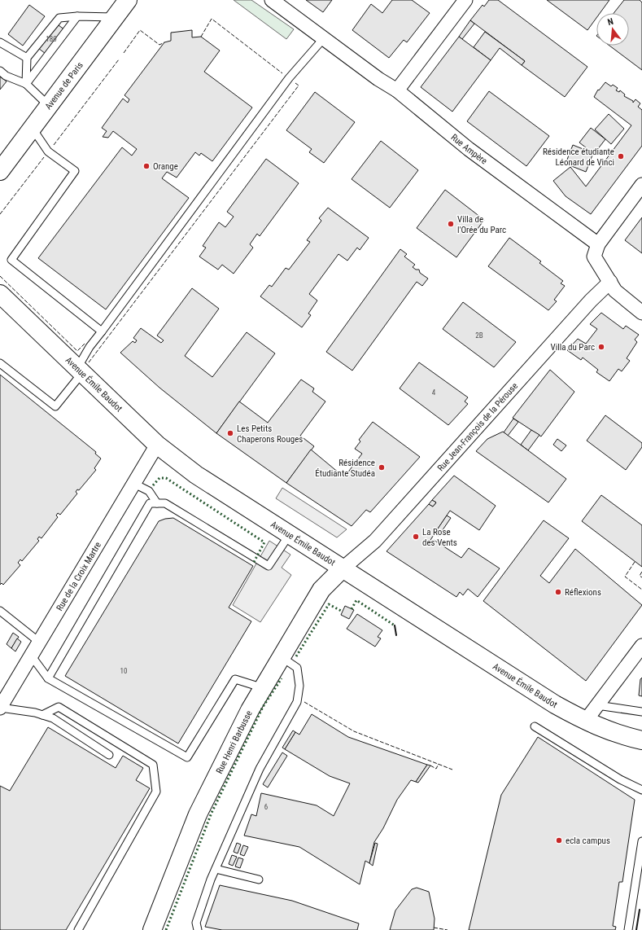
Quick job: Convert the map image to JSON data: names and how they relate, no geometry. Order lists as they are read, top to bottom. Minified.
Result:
{"streets":{"street":["Avenue de Paris","Rue Ampère","Avenue Émile Baudot","Rue Jean-François de la Pérouse","Rue de la Croix Martre","Rue Henri Barbusse"]},"crossings":[["Avenue Émile Baudot","Rue Jean-François de la Pérouse"],["Avenue Émile Baudot","Rue de la Croix Martre"],["Avenue Émile Baudot","Rue Henri Barbusse"],["Rue Jean-François de la Pérouse","Rue Henri Barbusse"]],"places":["Résidence étudiante Léonard de Vinci","Orange","Villa de l'Orée du Parc","Villa du Parc","Les Petits Chaperons Rouges","Résidence Étudiante Studéa","La Rose des Vents","Réflexions","ecla campus"],"house_numbers":["180","2B","4","10","6"],"north":"top"}
